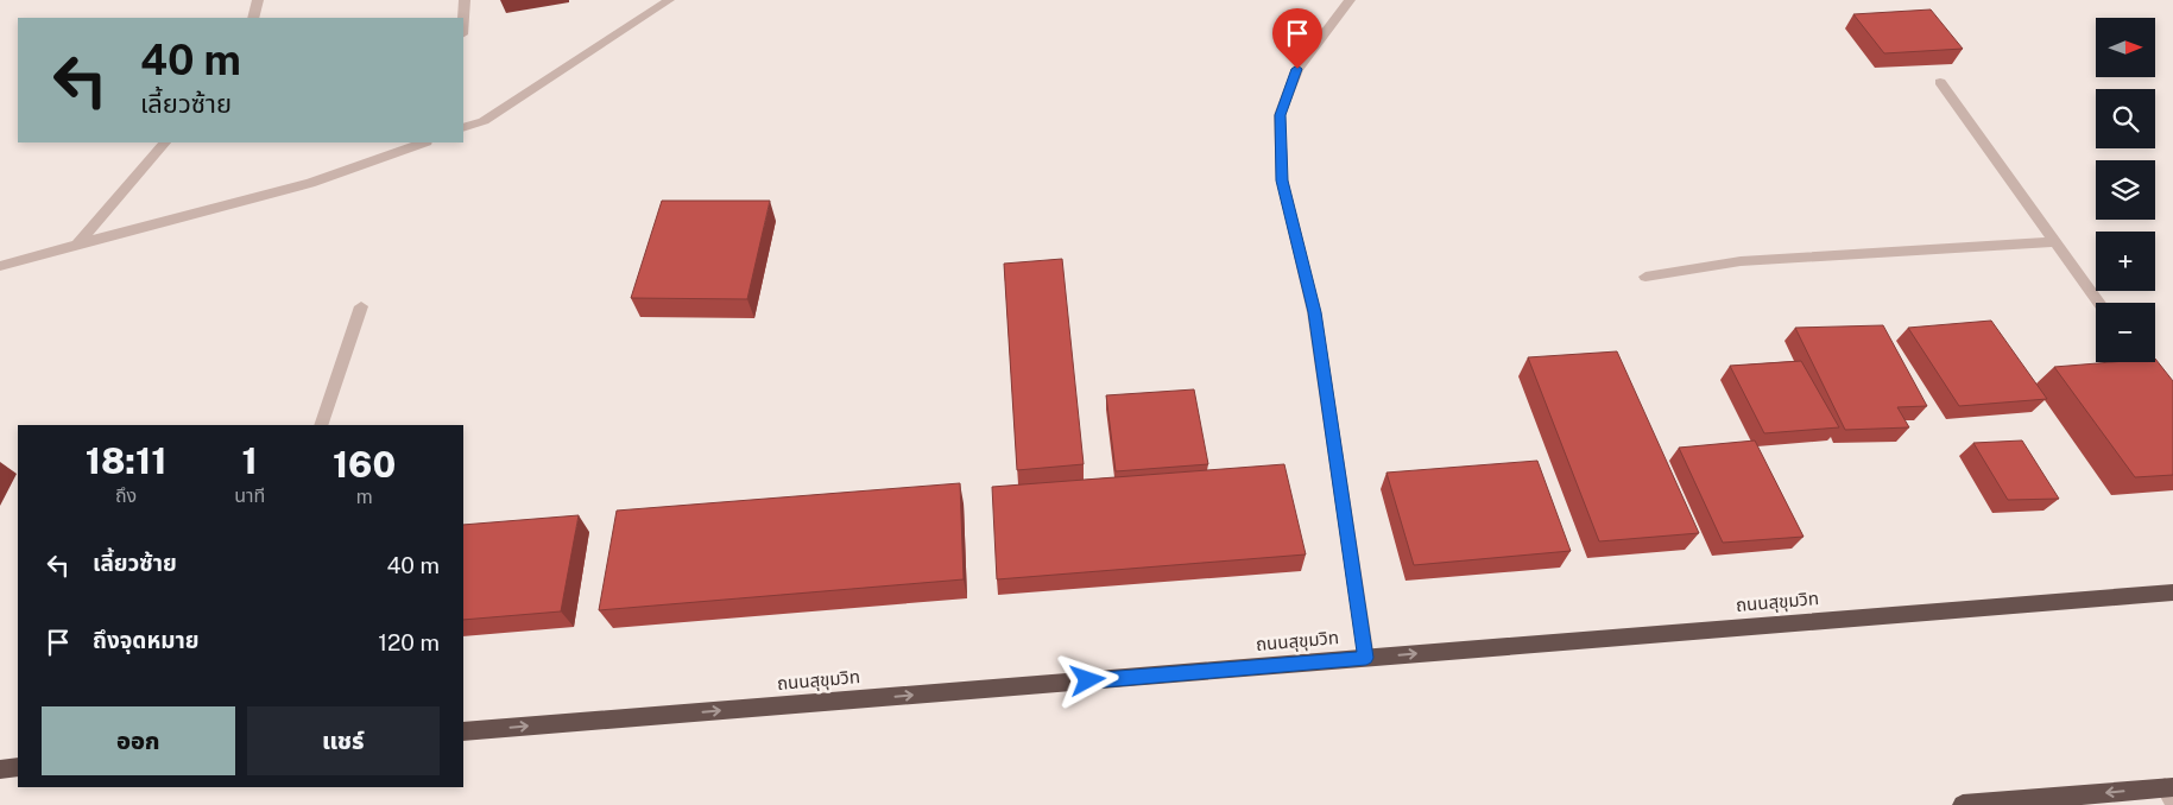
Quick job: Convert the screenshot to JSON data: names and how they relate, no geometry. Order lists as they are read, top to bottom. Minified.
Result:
{"streets":{"highway":["ถนนสุขุมวิท"]},"one_way":["ถนนสุขุมวิท"],"north":"right","page":{"map_buttons":["+","−"],"turn":["40 m","เลี้ยวซ้าย"],"eta":["18:11","ถึง","1","นาที","160","m"],"list":[{"name":"เลี้ยวซ้าย","value":"40 m"},{"name":"ถึงจุดหมาย","value":"120 m"}],"buttons":["ออก","แชร์"]}}
